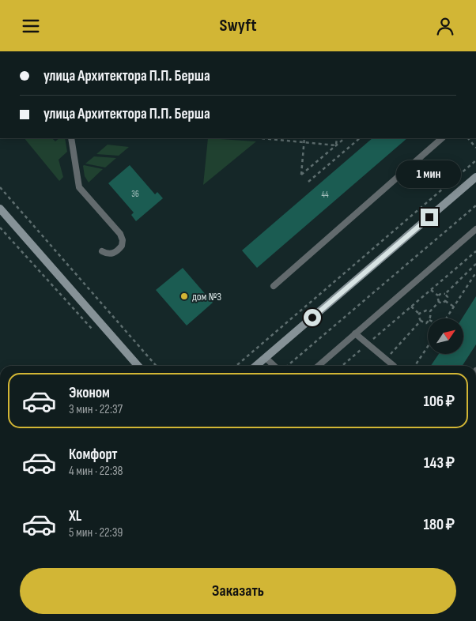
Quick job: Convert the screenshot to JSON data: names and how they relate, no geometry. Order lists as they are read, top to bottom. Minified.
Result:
{"places":["дом №3"],"house_numbers":["36","44"],"north":"top right","page":{"header":"Swyft","banner":["улица Архитектора П.П. Берша","улица Архитектора П.П. Берша"],"bubble":"1 мин","list":[{"name":"Эконом","note":"3 мин · 22:37","value":"106 ₽"},{"name":"Комфорт","note":"4 мин · 22:38","value":"143 ₽"},{"name":"XL","note":"5 мин · 22:39","value":"180 ₽"}],"buttons":"Заказать"}}
